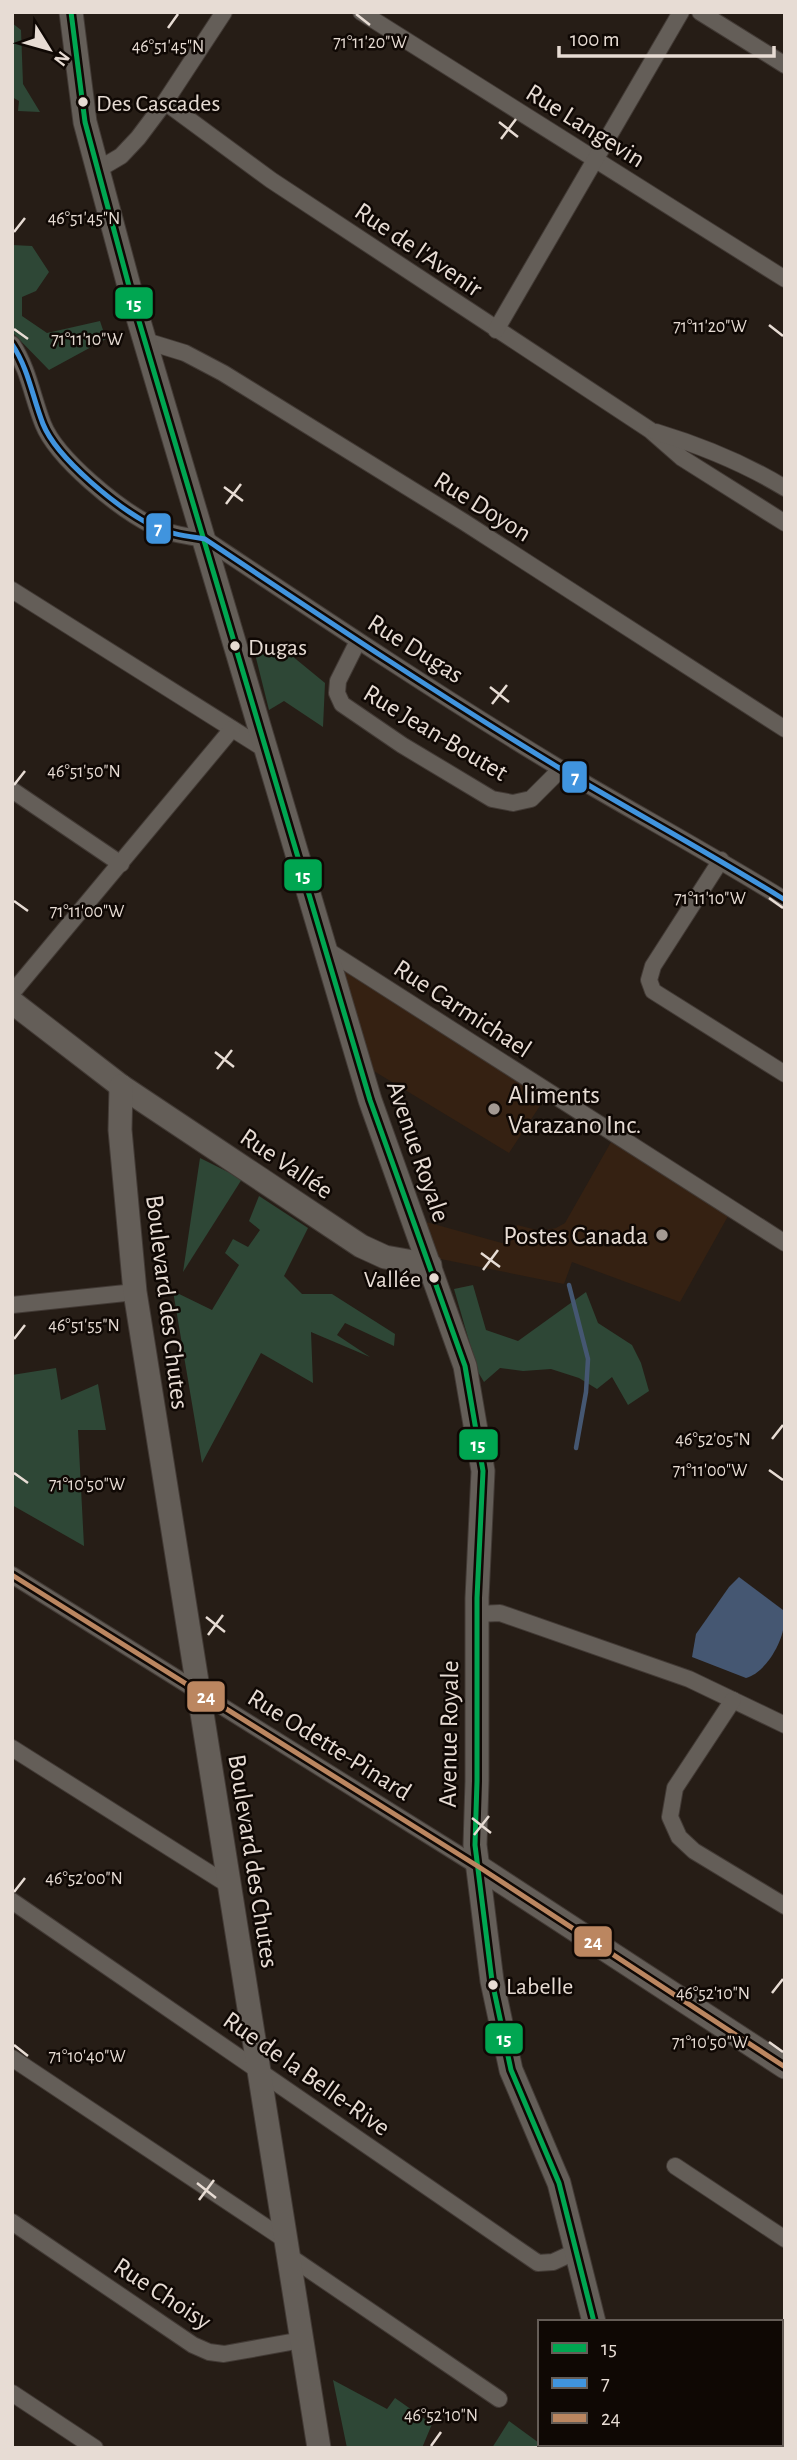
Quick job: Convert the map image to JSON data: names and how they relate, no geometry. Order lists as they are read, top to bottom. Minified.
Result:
{"streets":{"main road":["Avenue Royale","Rue Vallée","Boulevard des Chutes"],"street":["Rue Langevin","Rue de l'Avenir","Rue Doyon","Rue Dugas","Rue Jean-Boutet","Rue Carmichael","Rue Odette-Pinard","Rue de la Belle-Rive","Rue Choisy"]},"crossings":[["Rue Doyon","Avenue Royale"],["Rue Dugas","Rue Jean-Boutet"],["Rue Dugas","Avenue Royale"],["Rue Carmichael","Avenue Royale"],["Avenue Royale","Rue Vallée"],["Avenue Royale","Rue Odette-Pinard"],["Avenue Royale","Rue de la Belle-Rive"],["Rue Vallée","Boulevard des Chutes"],["Boulevard des Chutes","Rue Odette-Pinard"],["Boulevard des Chutes","Rue de la Belle-Rive"],["Boulevard des Chutes","Rue Choisy"]],"places":["Des Cascades","Dugas","Aliments Varazano Inc.","Postes Canada","Vallée","Labelle"],"lines":["transit line 15","transit line 7","transit line 24"],"legend":["15","7","24"],"scale_bar":"100 m","north":"bottom right","coordinates":["71°11'20\"W","46°51'45\"N","71°11'10\"W","46°51'50\"N","71°11'00\"W","46°51'55\"N","46°52'05\"N","71°10'50\"W","46°52'00\"N","46°52'10\"N","71°10'40\"W"]}
